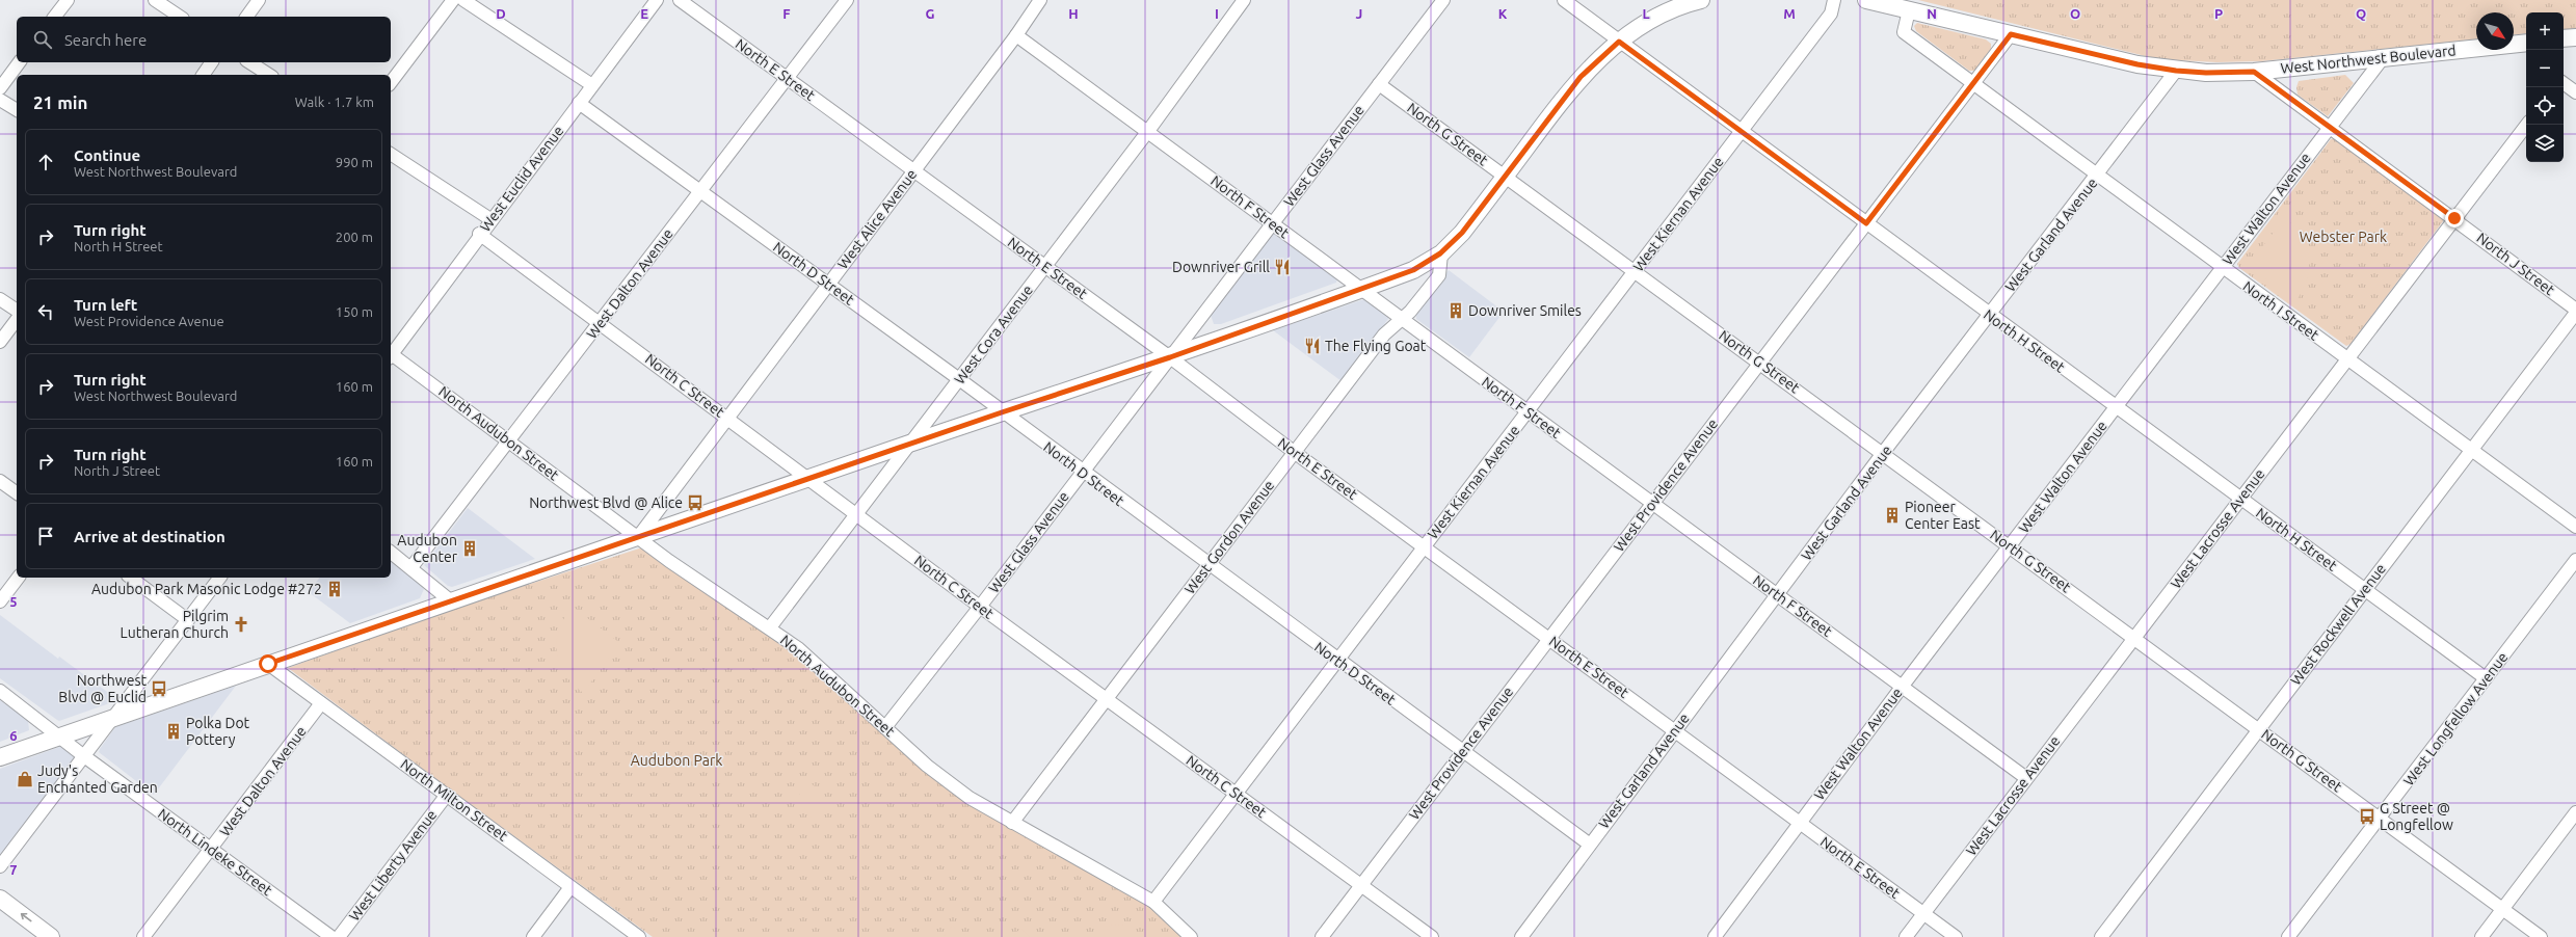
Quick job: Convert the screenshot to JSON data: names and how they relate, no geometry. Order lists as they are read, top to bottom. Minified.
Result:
{"streets":{"main road":["West Northwest Boulevard"],"street":["North E Street","North G Street","West Glass Avenue","West Euclid Avenue","North F Street","West Walton Avenue","West Kiernan Avenue","West Alice Avenue","West Garland Avenue","North J Street","North D Street","West Dalton Avenue","North I Street","West Cora Avenue","North H Street","North C Street","North Audubon Street","West Providence Avenue","West Lacrosse Avenue","West Gordon Avenue","West Rockwell Avenue","West Longfellow Avenue","North Milton Street","North Lindeke Street","West Liberty Avenue"]},"crossings":[["West Northwest Boulevard","West Walton Avenue"],["West Northwest Boulevard","West Garland Avenue"],["West Northwest Boulevard","North J Street"],["West Northwest Boulevard","North I Street"],["West Northwest Boulevard","West Providence Avenue"],["North E Street","West Glass Avenue"],["North E Street","West Walton Avenue"],["North E Street","West Kiernan Avenue"],["North E Street","West Alice Avenue"],["North E Street","West Garland Avenue"],["North E Street","West Dalton Avenue"],["North E Street","West Cora Avenue"],["North E Street","West Providence Avenue"],["North E Street","West Lacrosse Avenue"],["North E Street","West Gordon Avenue"],["North G Street","West Glass Avenue"],["North G Street","West Walton Avenue"],["North G Street","West Kiernan Avenue"],["North G Street","West Garland Avenue"],["North G Street","West Providence Avenue"],["North G Street","West Lacrosse Avenue"],["North G Street","West Rockwell Avenue"],["North G Street","West Longfellow Avenue"],["West Glass Avenue","North F Street"],["West Glass Avenue","North D Street"],["West Glass Avenue","North C Street"],["West Glass Avenue","North Audubon Street"],["West Euclid Avenue","North D Street"],["West Euclid Avenue","North C Street"],["North F Street","West Walton Avenue"],["North F Street","West Kiernan Avenue"],["North F Street","West Alice Avenue"],["North F Street","West Garland Avenue"],["North F Street","West Cora Avenue"],["North F Street","West Providence Avenue"],["North F Street","West Lacrosse Avenue"],["North F Street","West Gordon Avenue"],["West Walton Avenue","North J Street"],["West Walton Avenue","North I Street"],["West Walton Avenue","North H Street"],["West Kiernan Avenue","North D Street"],["West Kiernan Avenue","North H Street"],["West Kiernan Avenue","North C Street"],["West Kiernan Avenue","North Audubon Street"],["West Alice Avenue","North D Street"],["West Alice Avenue","North C Street"],["West Alice Avenue","North Audubon Street"],["West Garland Avenue","North D Street"],["West Garland Avenue","North I Street"],["West Garland Avenue","North H Street"],["North J Street","West Lacrosse Avenue"],["North D Street","West Dalton Avenue"],["North D Street","West Cora Avenue"],["North D Street","West Providence Avenue"],["North D Street","West Gordon Avenue"],["West Dalton Avenue","North C Street"],["West Dalton Avenue","North Audubon Street"],["West Dalton Avenue","North Milton Street"],["West Dalton Avenue","North Lindeke Street"],["North I Street","West Providence Avenue"],["North I Street","West Lacrosse Avenue"],["North I Street","West Rockwell Avenue"],["West Cora Avenue","North C Street"],["West Cora Avenue","North Audubon Street"],["North H Street","West Providence Avenue"],["North H Street","West Lacrosse Avenue"],["North H Street","West Rockwell Avenue"],["North H Street","West Longfellow Avenue"],["North C Street","West Providence Avenue"],["North C Street","West Gordon Avenue"],["North Audubon Street","West Gordon Avenue"],["North Milton Street","West Liberty Avenue"]],"parks":["Webster Park","Audubon Park"],"places":{"restaurant":["Downriver Grill","The Flying Goat"],"building":["Downriver Smiles","Pioneer Center East","Audubon Center","Audubon Park Masonic Lodge #272","Polka Dot Pottery"],"bus stop":["Northwest Blvd @ Alice","Northwest Blvd @ Euclid","G Street @ Longfellow"],"church":["Pilgrim Lutheran Church"],"shop":["Judy's Enchanted Garden"]},"north":"bottom right","page":{"map_buttons":["+","−"],"search":"Search here","heading":["21 min","Walk · 1.7 km"],"list":[["Continue","West Northwest Boulevard","990 m"],["Turn right","North H Street","200 m"],["Turn left","West Providence Avenue","150 m"],["Turn right","West Northwest Boulevard","160 m"],["Turn right","North J Street","160 m"],"Arrive at destination"]},"grid":{"columns":["D","E","F","G","H","I","J","K","L","M","N","O","P","Q"],"rows":["5","6","7"]}}
